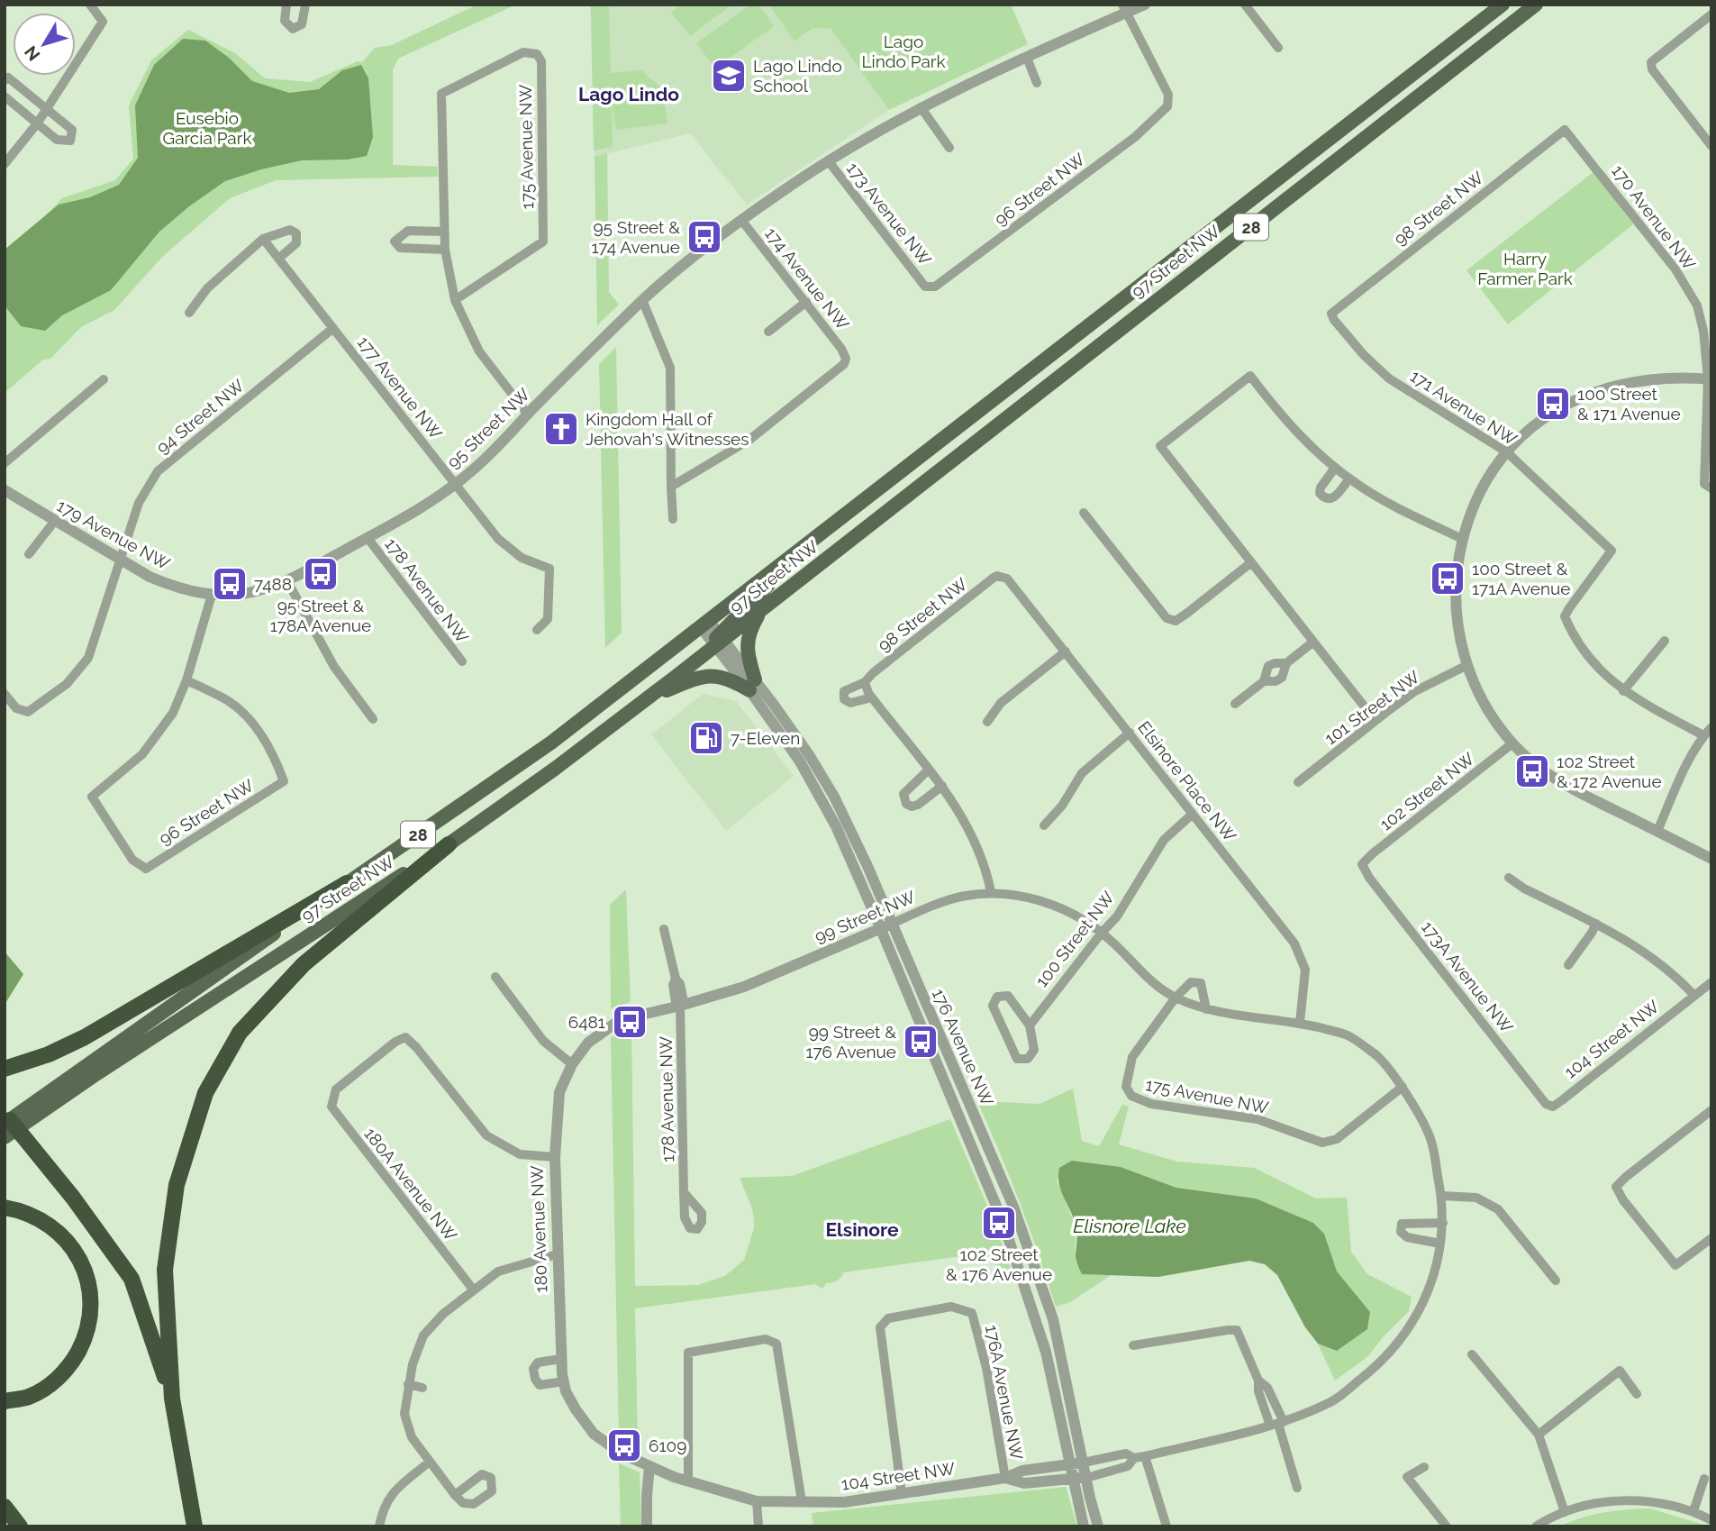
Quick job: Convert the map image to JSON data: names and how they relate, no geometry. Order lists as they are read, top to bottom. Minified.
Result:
{"streets":{"main road":["28","97 Street NW"],"street":["175 Avenue NW","96 Street NW","98 Street NW","173 Avenue NW","170 Avenue NW","174 Avenue NW","177 Avenue NW","171 Avenue NW","94 Street NW","95 Street NW","179 Avenue NW","178 Avenue NW","101 Street NW","Elsinore Place NW","102 Street NW","99 Street NW","100 Street NW","173A Avenue NW","104 Street NW","176 Avenue NW","180A Avenue NW","180 Avenue NW","176A Avenue NW"]},"crossings":[["96 Street NW","173 Avenue NW"],["96 Street NW","95 Street NW"],["98 Street NW","170 Avenue NW"],["98 Street NW","171 Avenue NW"],["98 Street NW","Elsinore Place NW"],["173 Avenue NW","95 Street NW"],["97 Street NW","176 Avenue NW"],["174 Avenue NW","95 Street NW"],["177 Avenue NW","94 Street NW"],["177 Avenue NW","95 Street NW"],["94 Street NW","179 Avenue NW"],["95 Street NW","179 Avenue NW"],["95 Street NW","178 Avenue NW"],["178 Avenue NW","99 Street NW"],["Elsinore Place NW","100 Street NW"],["102 Street NW","173A Avenue NW"],["99 Street NW","100 Street NW"],["99 Street NW","176 Avenue NW"],["99 Street NW","180 Avenue NW"],["173A Avenue NW","104 Street NW"],["104 Street NW","176 Avenue NW"],["104 Street NW","180 Avenue NW"],["104 Street NW","176A Avenue NW"],["180A Avenue NW","180 Avenue NW"]],"districts":["Lago Lindo","Elsinore"],"water":["Elisnore Lake"],"parks":["Lago Lindo Park","Eusebio Garcia Park","Harry Farmer Park"],"places":{"school or university":["Lago Lindo School"],"bus stop":["95 Street & 174 Avenue","100 Street & 171 Avenue","95 Street & 178A Avenue","100 Street & 171A Avenue","7488","102 Street & 172 Avenue","6481","99 Street & 176 Avenue","102 Street & 176 Avenue","6109"],"church":["Kingdom Hall of Jehovah's Witnesses"],"fuel station":["7-Eleven"]},"north":"bottom left"}
